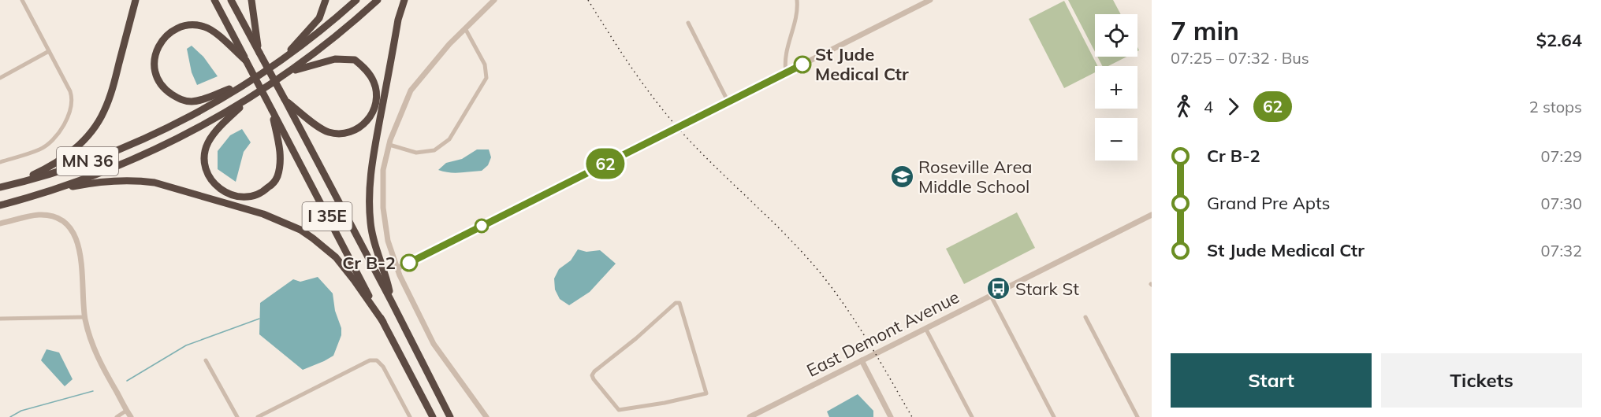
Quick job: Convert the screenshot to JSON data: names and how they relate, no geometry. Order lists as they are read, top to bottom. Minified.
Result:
{"streets":{"highway":["MN 36","I 35E"],"street":["East Demont Avenue"]},"places":{"other":["St Jude Medical Ctr","Cr B-2"],"school or university":["Roseville Area Middle School"],"bus stop":["Stark St"]},"lines":["bus line 62"],"page":{"on_map":"62","heading":["7 min","07:25 – 07:32 · Bus","$2.64"],"map_buttons":["+","−"],"legs":["4","62","2 stops"],"list":[{"name":"Cr B-2","value":"07:29"},{"name":"Grand Pre Apts","value":"07:30"},{"name":"St Jude Medical Ctr","value":"07:32"}],"buttons":["Start","Tickets"]}}
